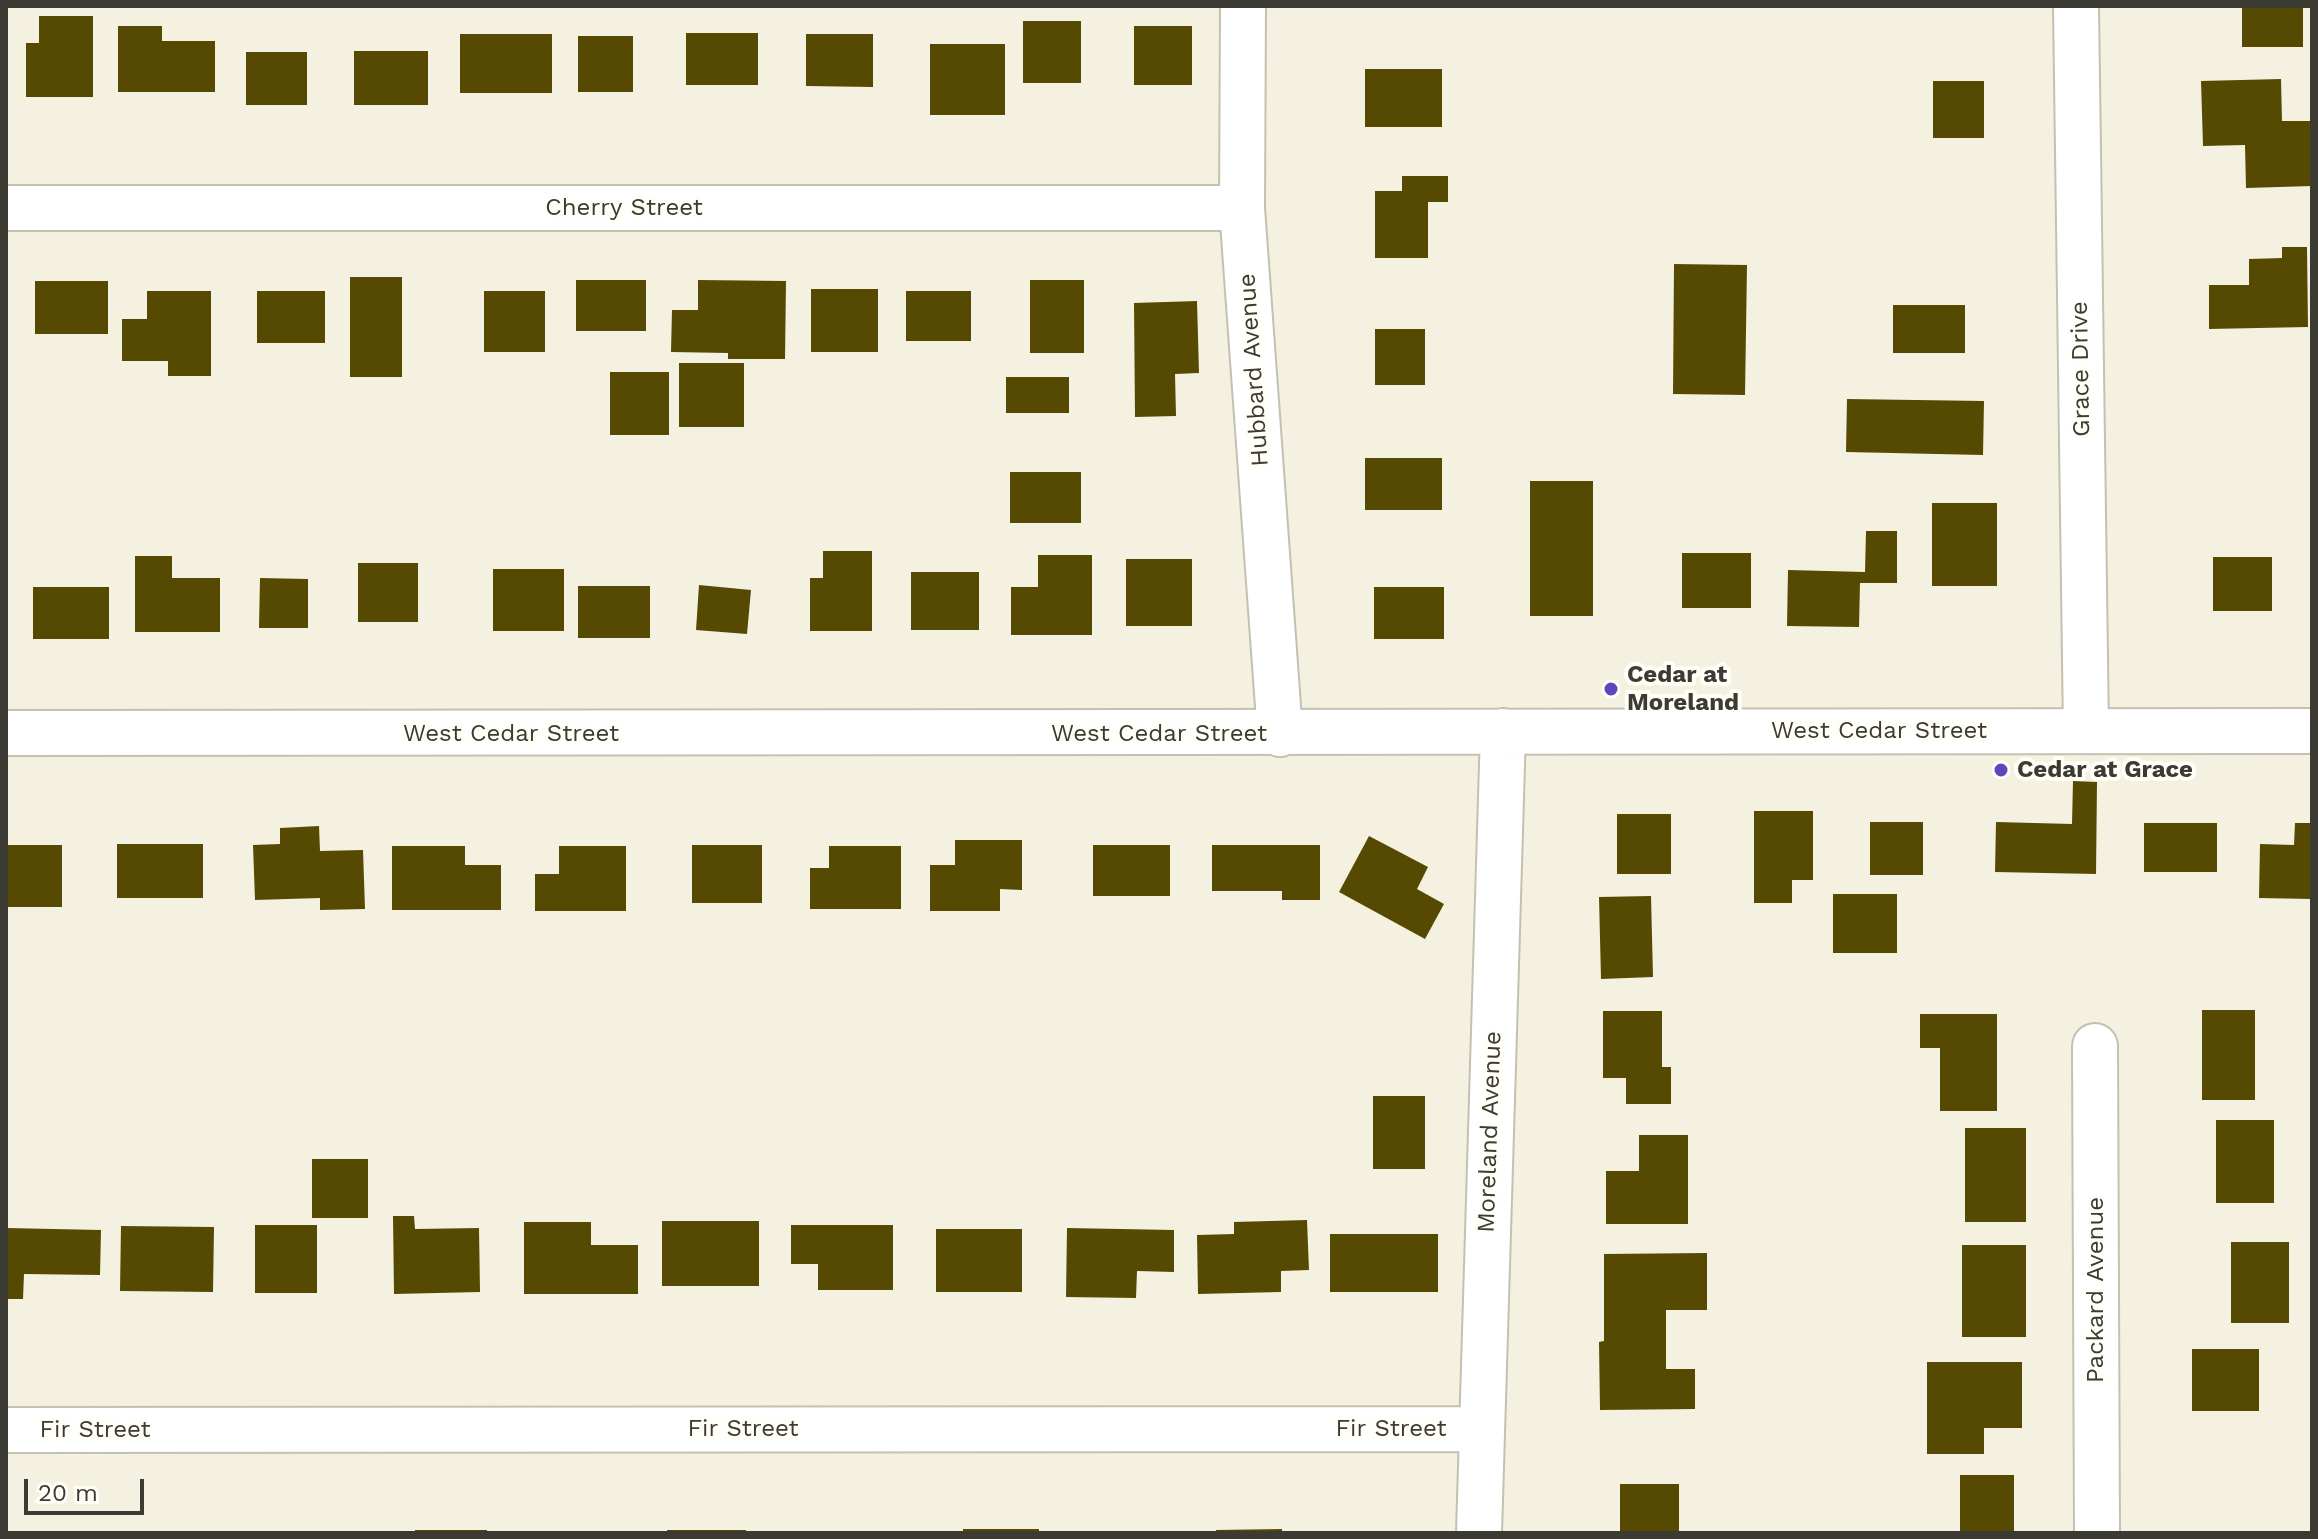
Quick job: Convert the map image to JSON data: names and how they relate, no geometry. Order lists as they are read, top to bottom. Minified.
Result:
{"streets":{"street":["Cherry Street","Grace Drive","Hubbard Avenue","West Cedar Street","Moreland Avenue","Packard Avenue","Fir Street"]},"crossings":[["Cherry Street","Hubbard Avenue"],["Grace Drive","West Cedar Street"],["Hubbard Avenue","West Cedar Street"],["West Cedar Street","Moreland Avenue"],["Moreland Avenue","Fir Street"]],"places":["Cedar at Moreland","Cedar at Grace"],"scale_bar":"20 m"}
